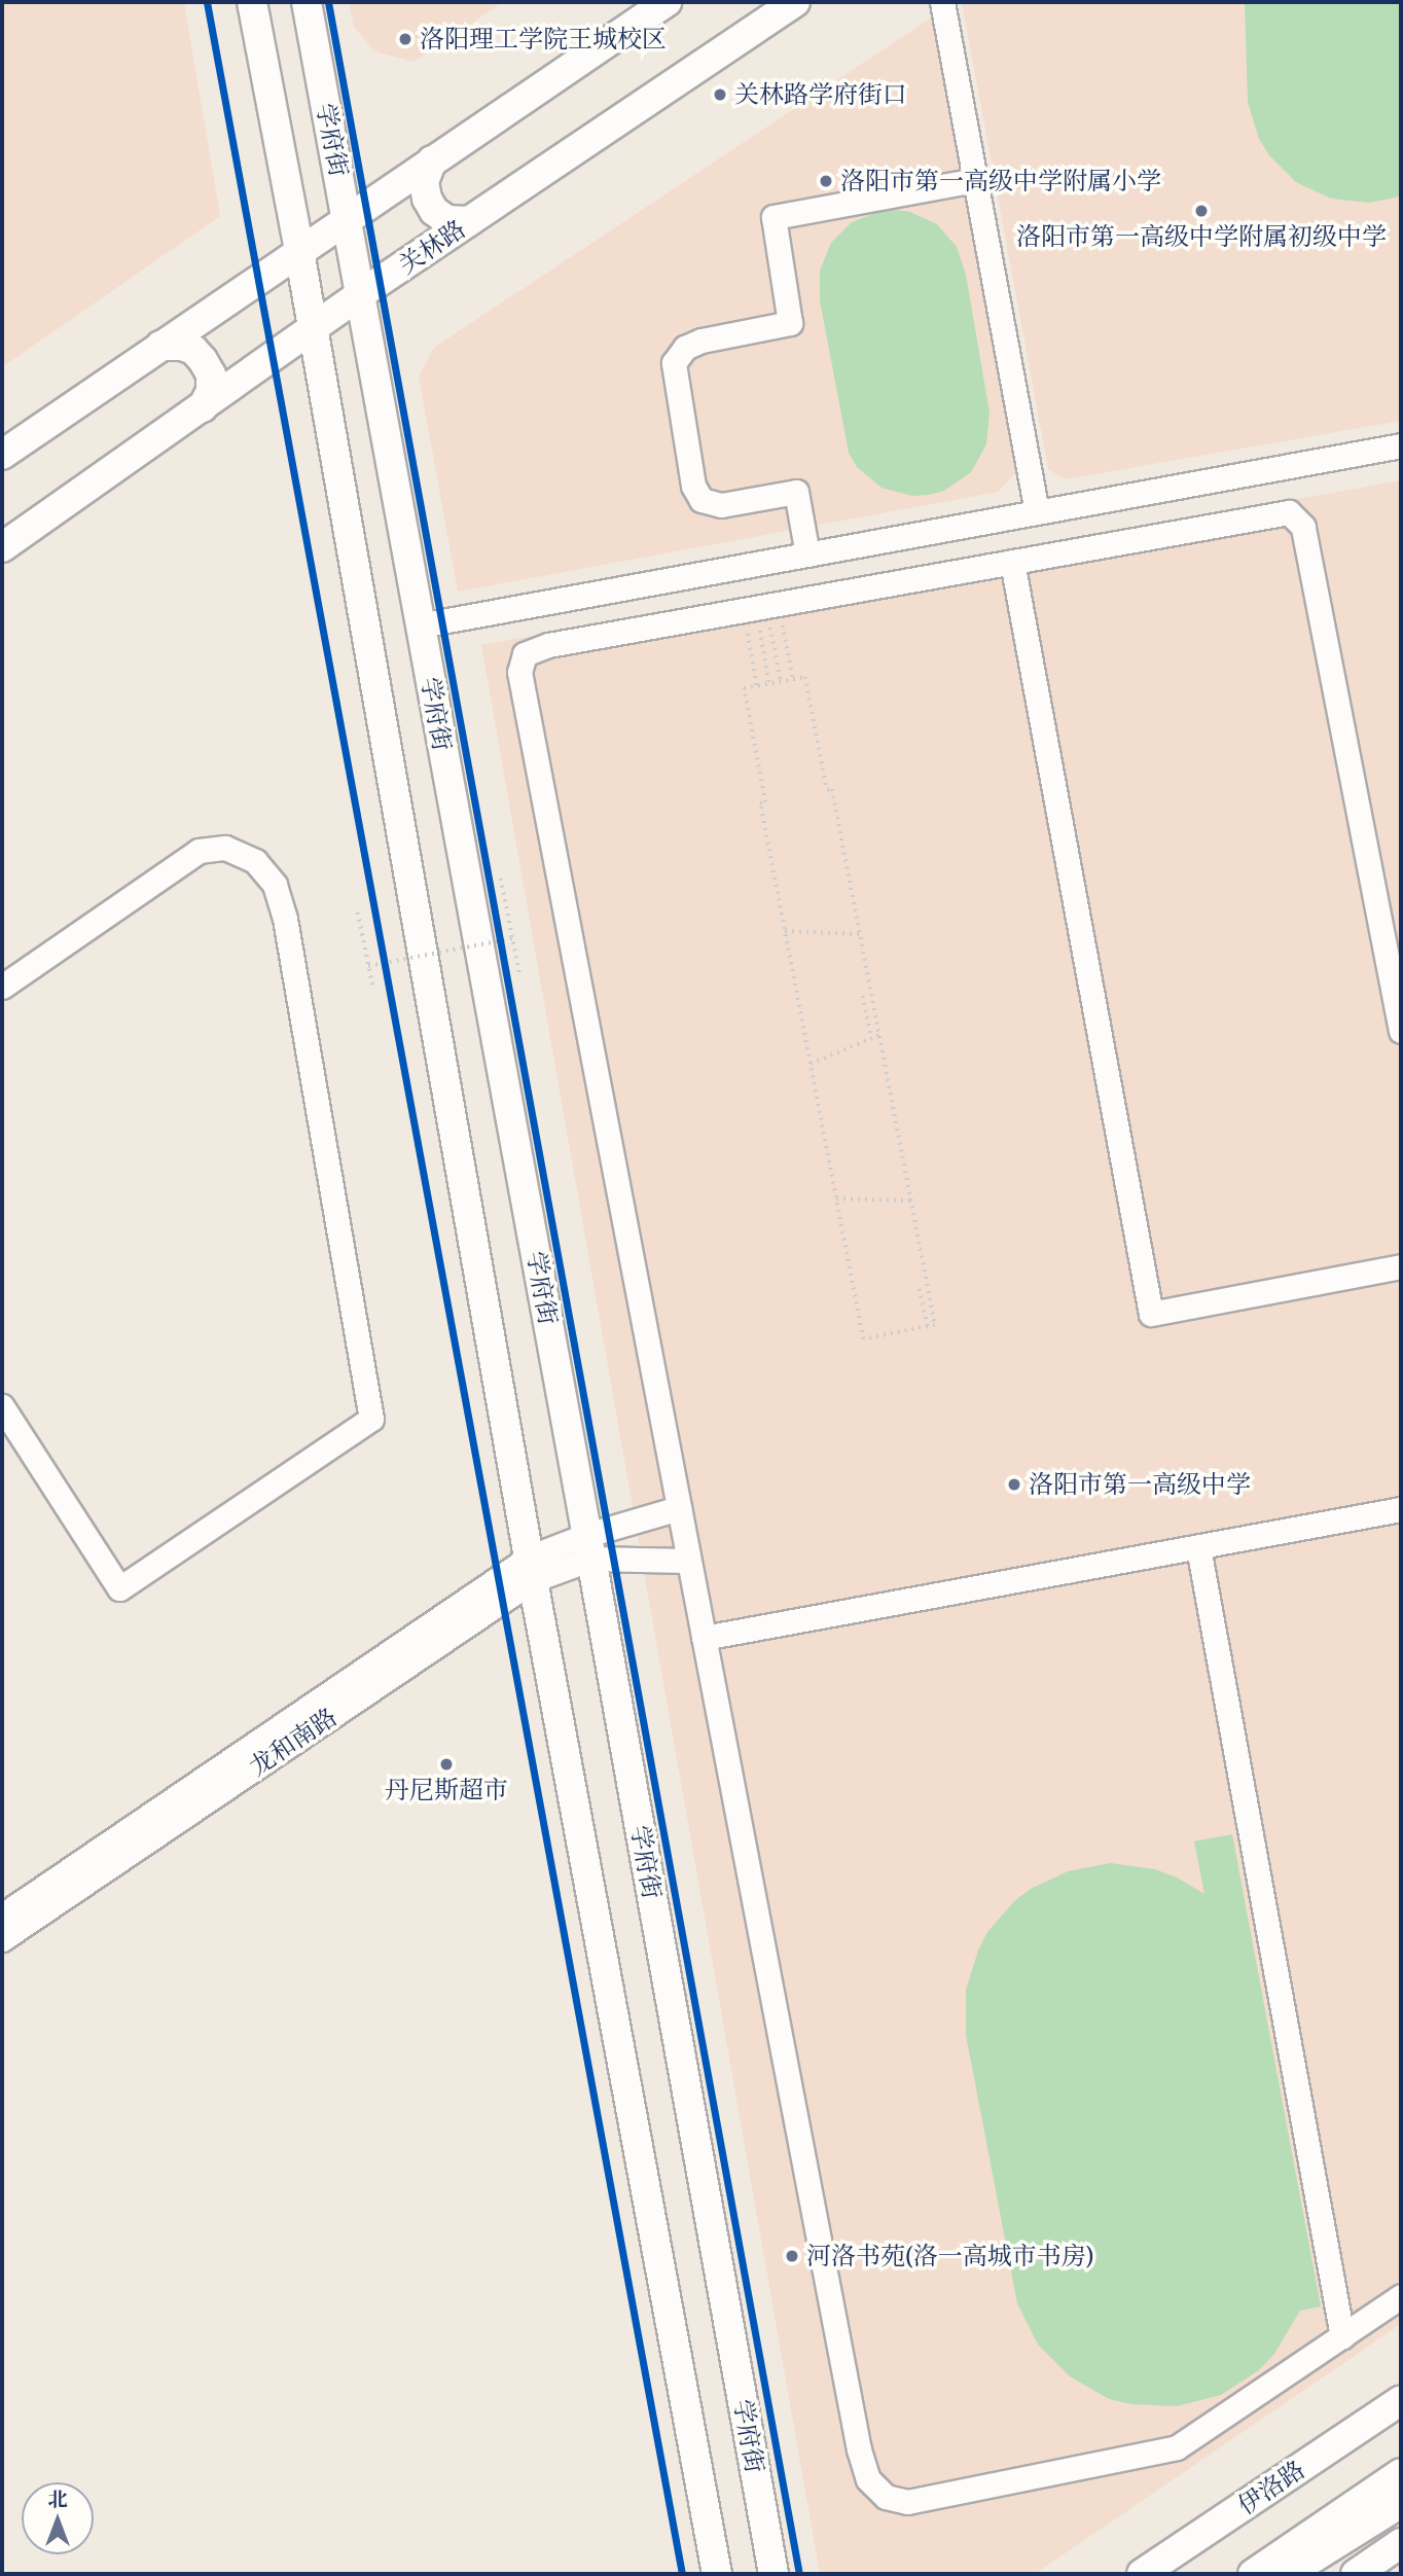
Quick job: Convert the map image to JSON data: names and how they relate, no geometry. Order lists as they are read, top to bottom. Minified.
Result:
{"streets":{"main road":["学府街","关林路","伊洛路"],"street":["龙和南路"]},"crossings":[["学府街","关林路"],["学府街","龙和南路"]],"places":["洛阳理工学院王城校区","关林路学府街口","洛阳市第一高级中学附属小学","洛阳市第一高级中学附属初级中学","洛阳市第一高级中学","丹尼斯超市","河洛书苑(洛一高城市书房)"],"north":"top"}
